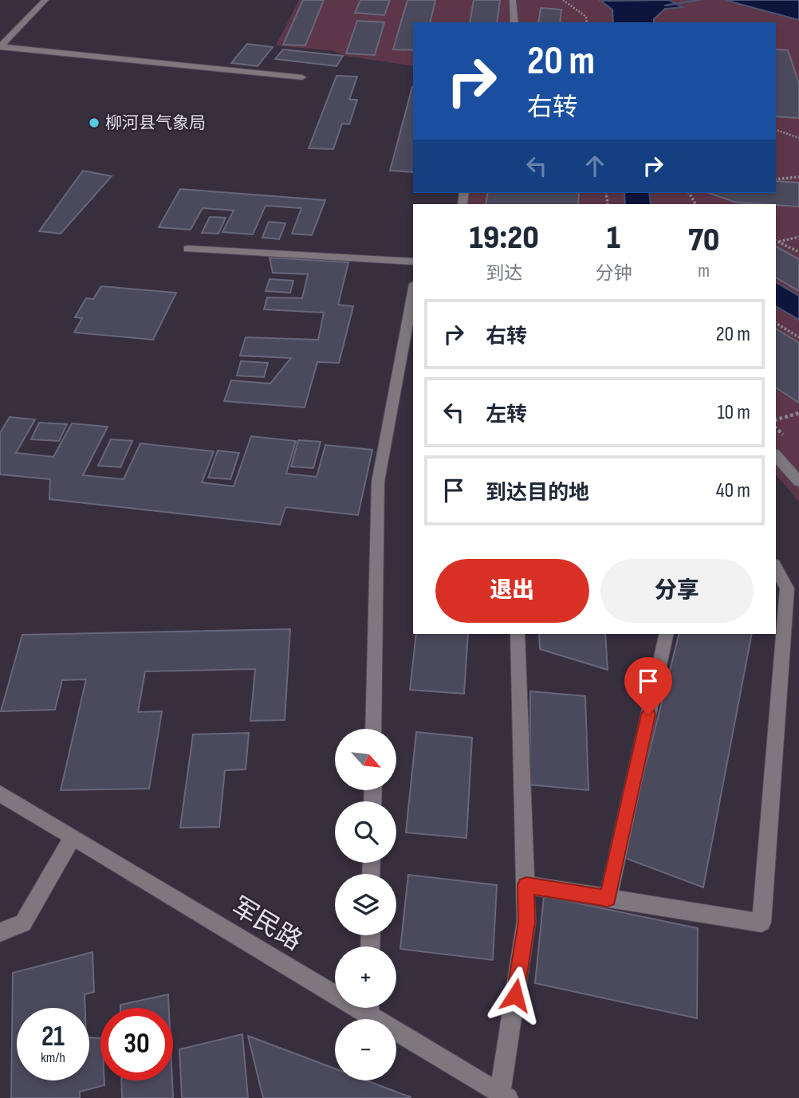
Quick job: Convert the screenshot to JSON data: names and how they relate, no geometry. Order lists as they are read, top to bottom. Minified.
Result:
{"streets":{"street":["军民路"]},"places":["柳河县气象局"],"north":"bottom right","page":{"turn":["20 m","右转"],"eta":["19:20","到达","1","分钟","70","m"],"list":[{"name":"右转","value":"20 m"},{"name":"左转","value":"10 m"},{"name":"到达目的地","value":"40 m"}],"buttons":["退出","分享"],"map_buttons":["+","−"],"speed":"21 km/h","limit":"30"}}
